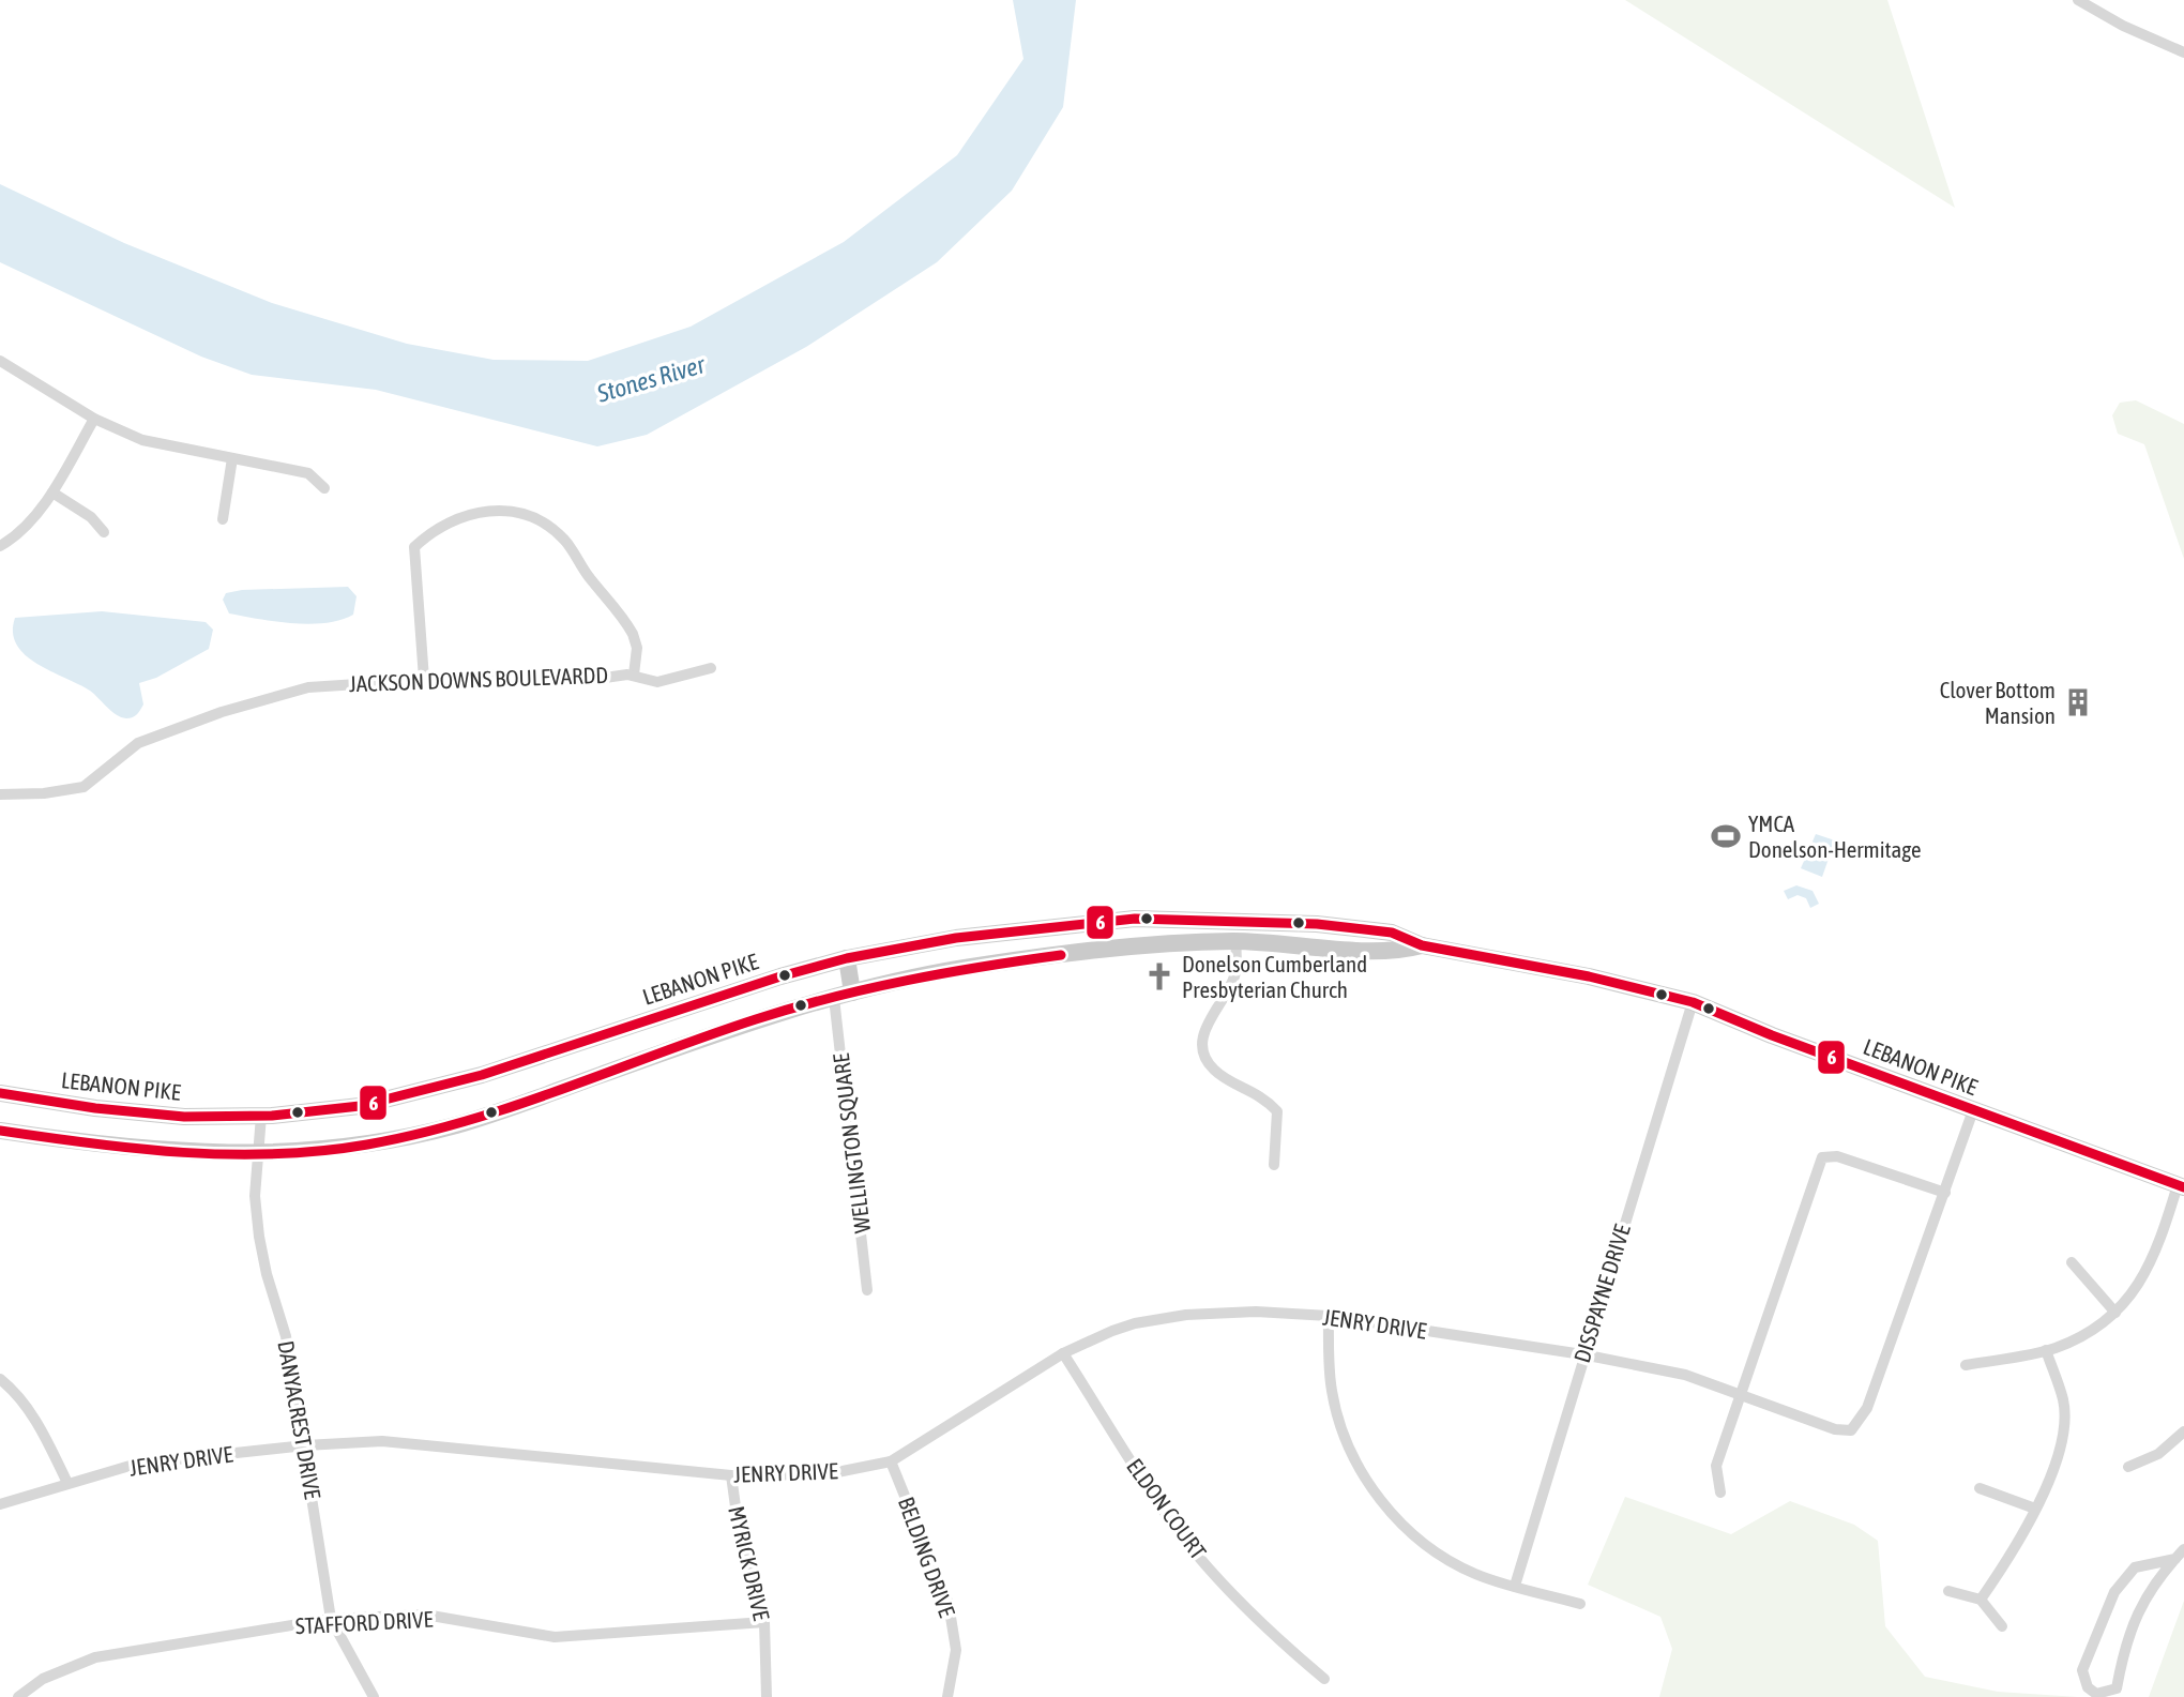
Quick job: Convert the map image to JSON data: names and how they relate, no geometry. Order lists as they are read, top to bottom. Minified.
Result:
{"streets":{"main road":["LEBANON PIKE"],"street":["JACKSON DOWNS BOULEVARDD","WELLINGTON SQUARE","DISSPAYNE DRIVE","JENRY DRIVE","DANYACREST DRIVE","ELDON COURT","BELDING DRIVE","MYRICK DRIVE","STAFFORD DRIVE"]},"crossings":[["LEBANON PIKE","WELLINGTON SQUARE"],["LEBANON PIKE","DISSPAYNE DRIVE"],["LEBANON PIKE","DANYACREST DRIVE"],["DISSPAYNE DRIVE","JENRY DRIVE"],["JENRY DRIVE","DANYACREST DRIVE"],["JENRY DRIVE","ELDON COURT"],["JENRY DRIVE","BELDING DRIVE"],["JENRY DRIVE","MYRICK DRIVE"],["DANYACREST DRIVE","STAFFORD DRIVE"],["MYRICK DRIVE","STAFFORD DRIVE"]],"water":["Stones River"],"places":{"building":["Clover Bottom Mansion"],"sports":["YMCA Donelson-Hermitage"],"church":["Donelson Cumberland Presbyterian Church"]},"lines":["transit line 6"]}
